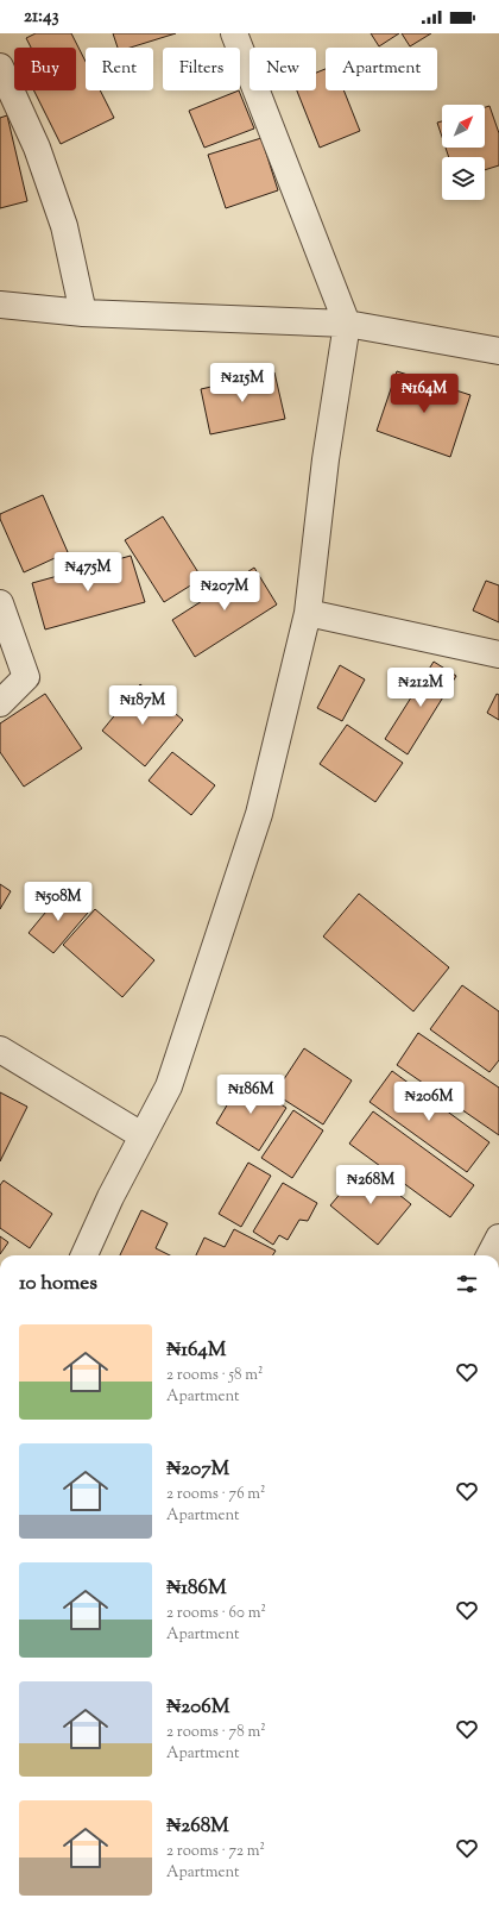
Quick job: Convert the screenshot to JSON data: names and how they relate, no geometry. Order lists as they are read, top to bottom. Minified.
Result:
{"north":"top right","page":{"status":"21:43","chip":["Buy","Rent","Filters","New","Apartment"],"price":["₦215M","₦164M","₦475M","₦207M","₦212M","₦187M","₦508M","₦186M","₦206M","₦268M"],"heading":"10 homes","list":[{"name":"₦164M","note":"2 rooms · 58 m² · Apartment"},{"name":"₦207M","note":"2 rooms · 76 m² · Apartment"},{"name":"₦186M","note":"2 rooms · 60 m² · Apartment"},{"name":"₦206M","note":"2 rooms · 78 m² · Apartment"},{"name":"₦268M","note":"2 rooms · 72 m² · Apartment"}]}}
